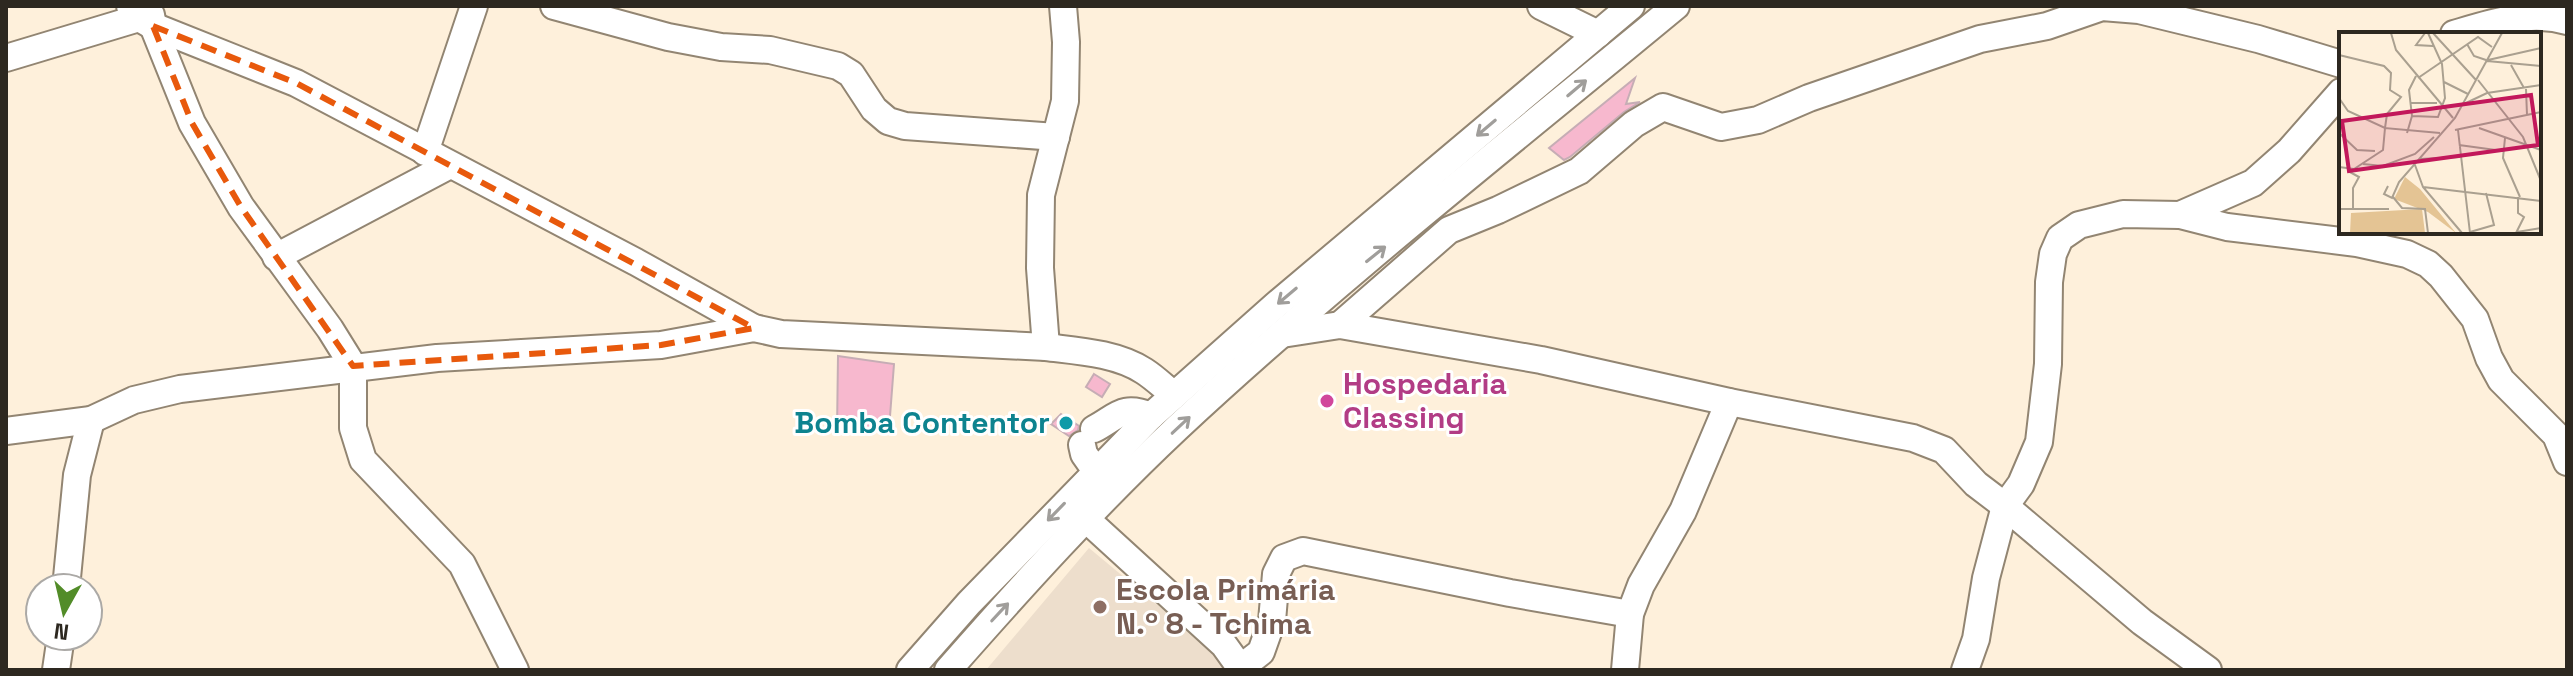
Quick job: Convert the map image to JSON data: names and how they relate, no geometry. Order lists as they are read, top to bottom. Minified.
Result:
{"places":["Hospedaria Classing","Bomba Contentor","Escola Primária N.º 8 - Tchima"],"north":"bottom"}
